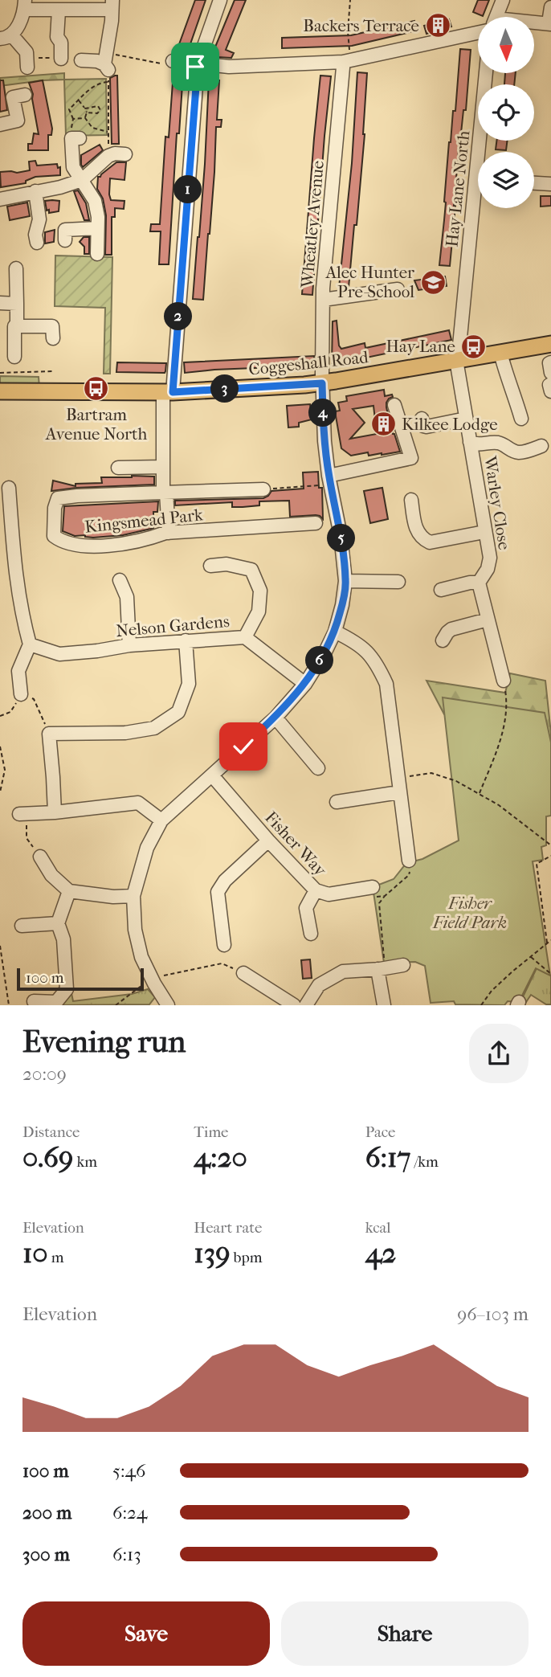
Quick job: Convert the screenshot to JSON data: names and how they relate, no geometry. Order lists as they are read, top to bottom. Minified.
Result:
{"streets":{"main road":["Coggeshall Road"],"street":["Hay Lane North","Wheatley Avenue","Warley Close","Kingsmead Park","Nelson Gardens","Fisher Way"]},"crossings":[["Hay Lane North","Coggeshall Road"],["Hay Lane North","Warley Close"],["Wheatley Avenue","Coggeshall Road"],["Wheatley Avenue","Nelson Gardens"],["Wheatley Avenue","Fisher Way"],["Coggeshall Road","Warley Close"],["Coggeshall Road","Kingsmead Park"]],"parks":["Fisher Field Park"],"places":{"building":["Backers Terrace","Kilkee Lodge"],"school or university":["Alec Hunter Pre-School"],"bus stop":["Hay Lane","Bartram Avenue North"]},"scale_bar":"100 m","north":"bottom","page":{"pins":["1","2","3","4","5","6"],"scale":"100 m","heading":["Evening run","20:09"],"stats":[["Distance","0.69 km"],["Time","4:20"],["Pace","6:17 /km"],["Elevation","10 m"],["Heart rate","139 bpm"],["kcal","42"]],"chart":["Elevation","96–103 m"],"list":[{"name":"100 m","note":"5:46"},{"name":"200 m","note":"6:24"},{"name":"300 m","note":"6:13"}],"buttons":["Save","Share"]}}
